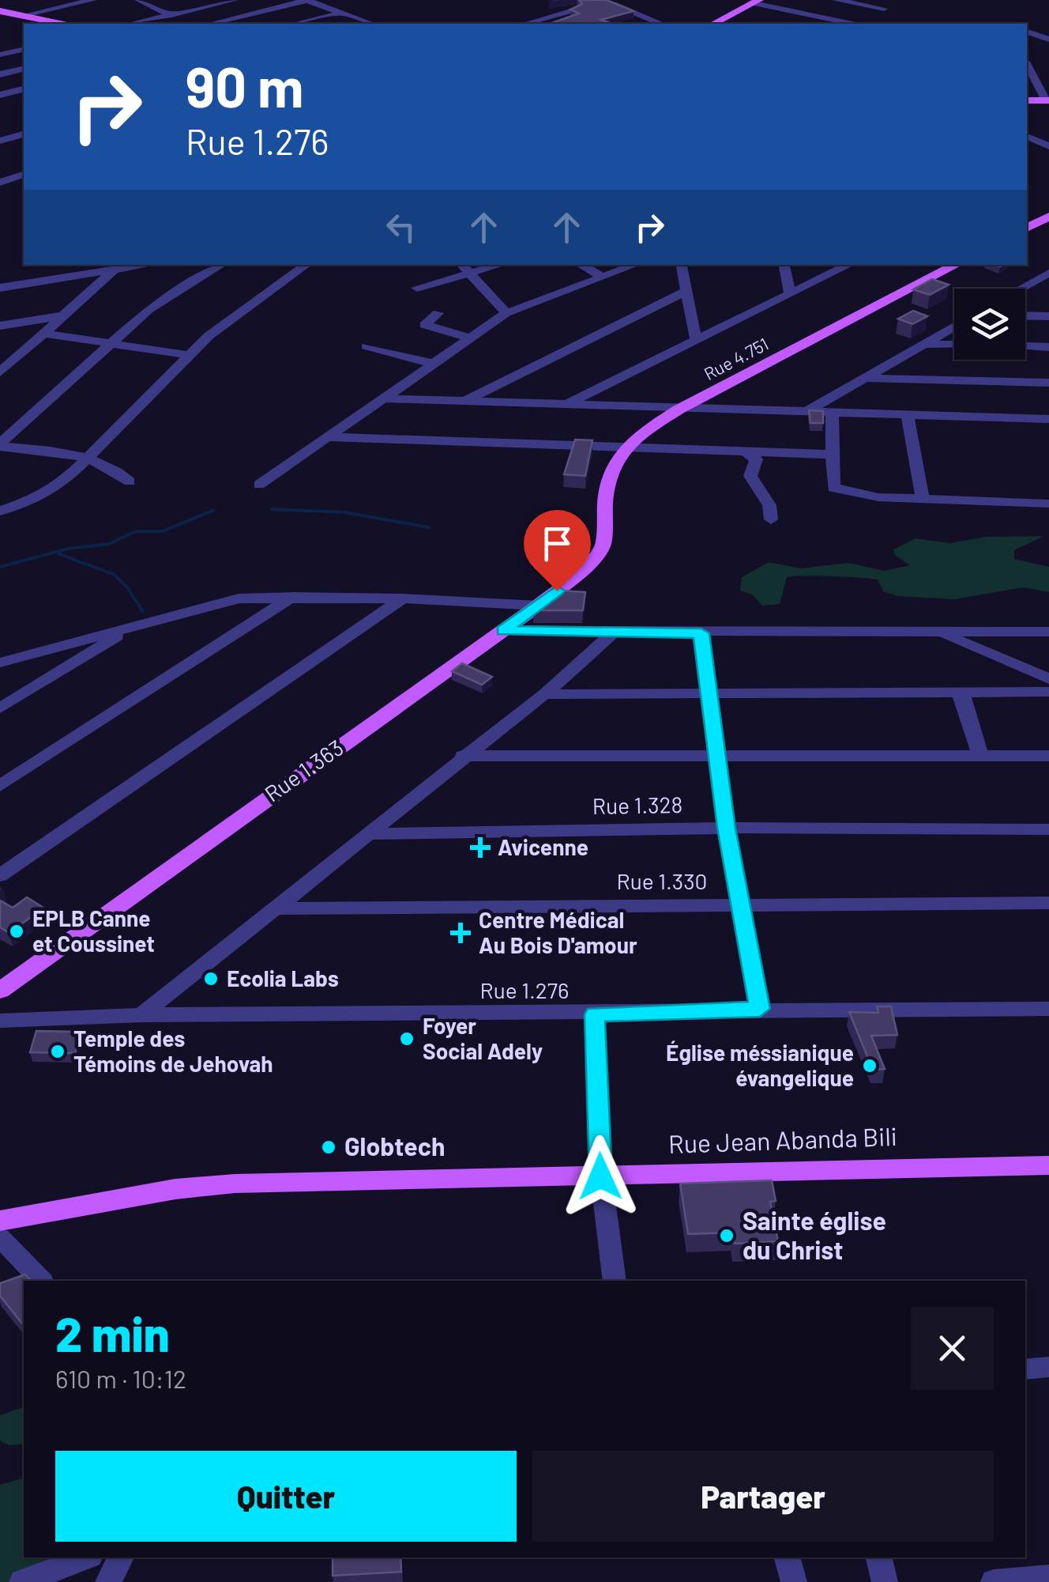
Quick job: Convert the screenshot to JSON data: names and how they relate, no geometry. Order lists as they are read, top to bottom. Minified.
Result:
{"streets":{"main road":["Rue 4.751","Rue 1.363","Rue Jean Abanda Bili"],"street":["Rue 1.328","Rue 1.330","Rue 1.276"]},"crossings":[["Rue 4.751","Rue 1.363"]],"places":{"health":["Avicenne","Centre Médical Au Bois D'amour"],"other":["EPLB Canne et Coussinet","Ecolia Labs","Foyer Social Adely","Temple des Témoins de Jehovah","Église méssianique évangelique","Globtech","Sainte église du Christ"]},"page":{"turn":["90 m","Rue 1.276"],"heading":["2 min","610 m · 10:12"],"buttons":["Quitter","Partager"]}}
